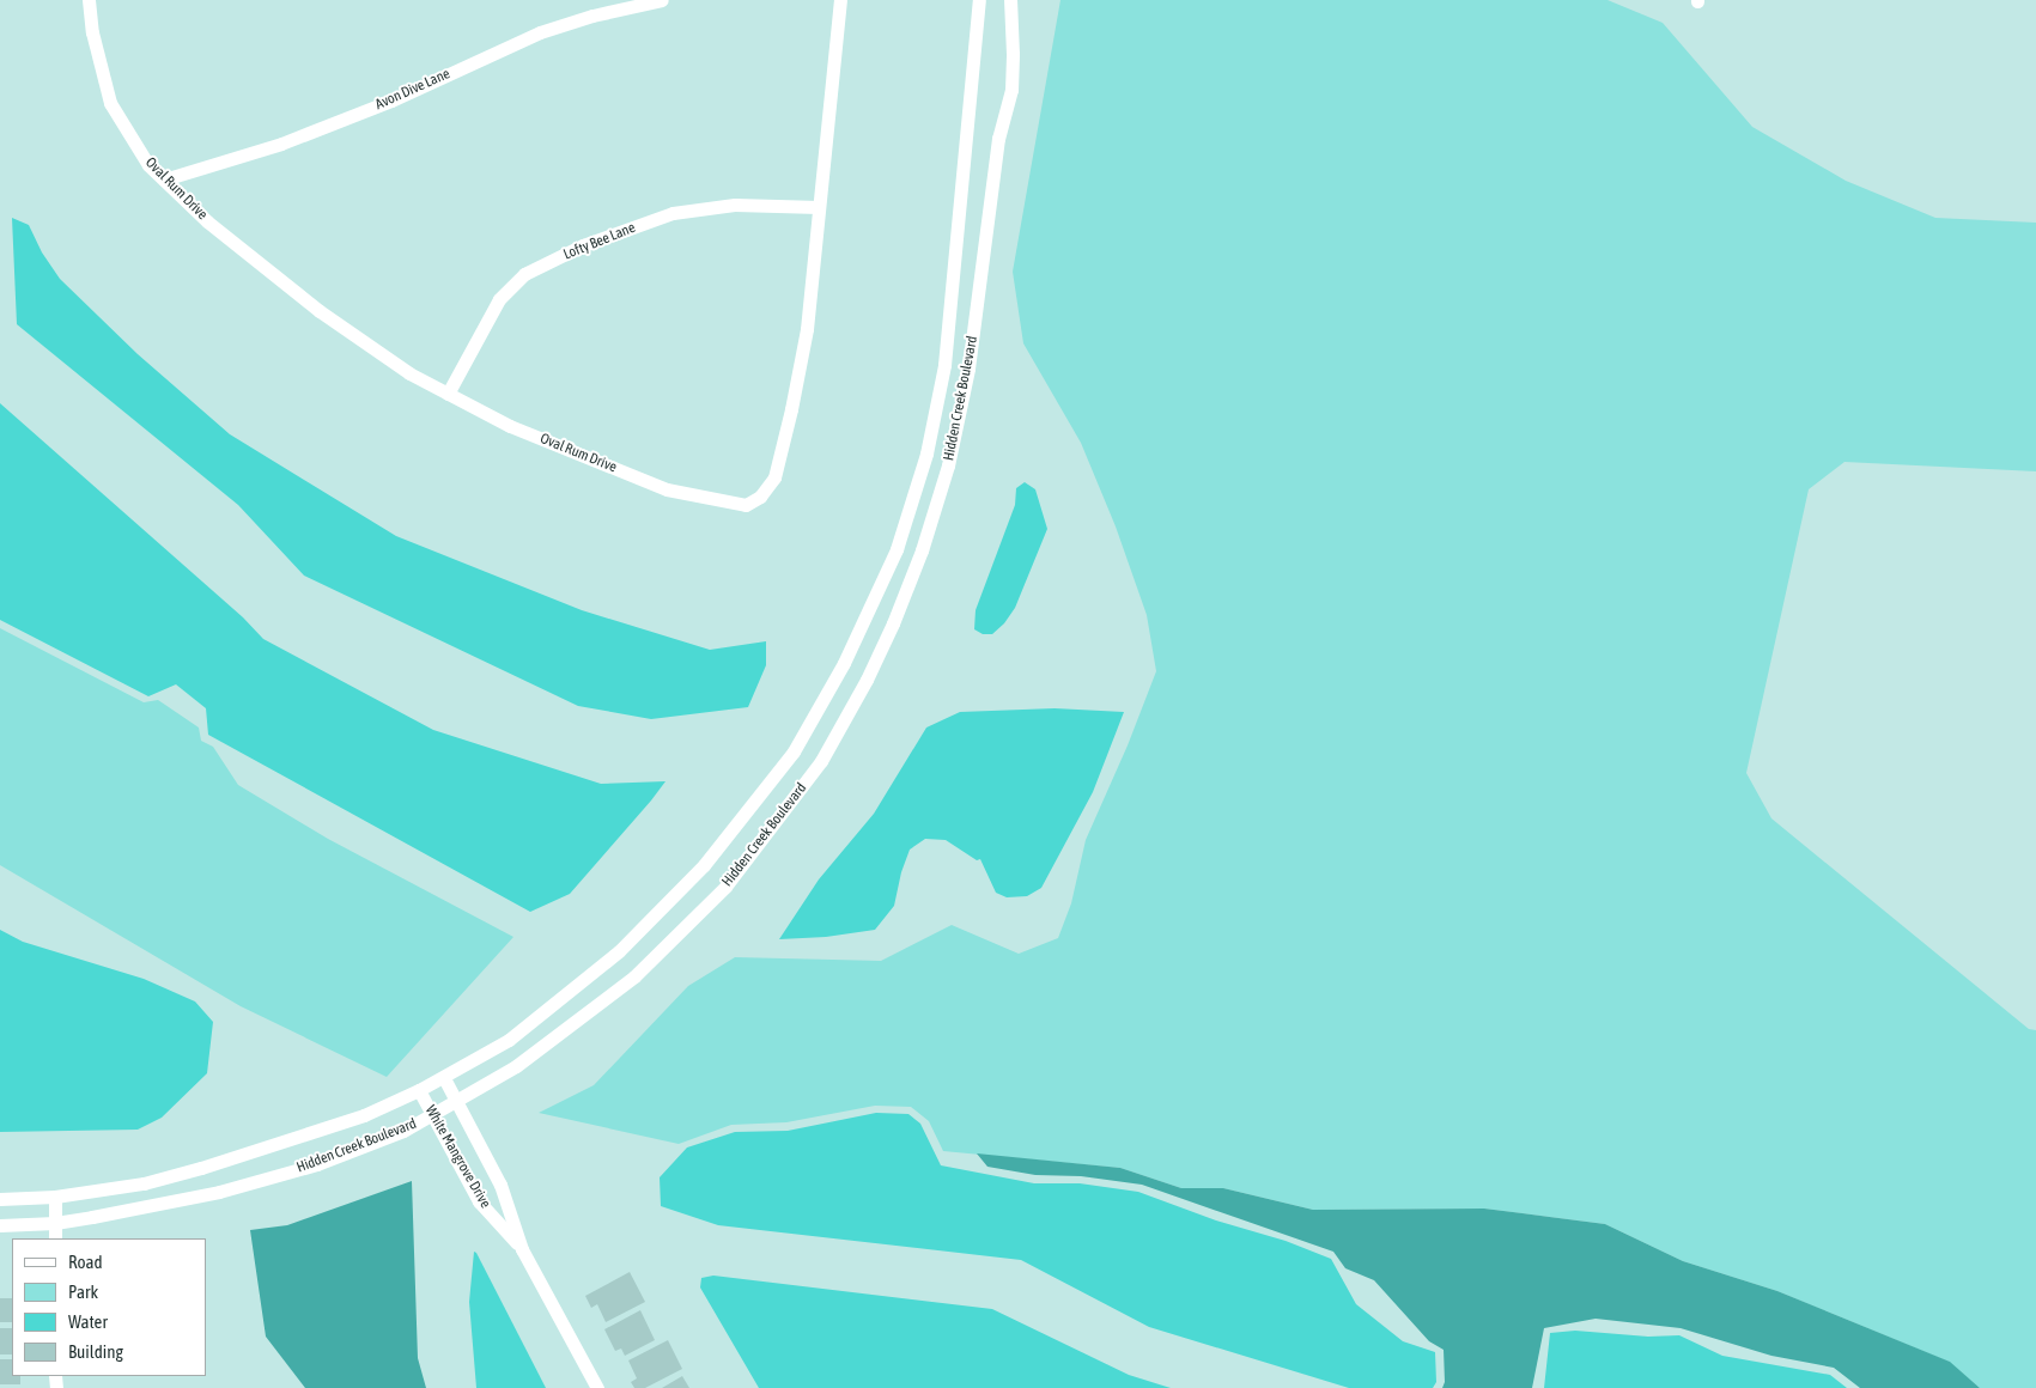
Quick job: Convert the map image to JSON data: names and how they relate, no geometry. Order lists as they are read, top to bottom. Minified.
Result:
{"streets":{"street":["Avon Dive Lane","Oval Rum Drive","Lofty Bee Lane","Hidden Creek Boulevard","White Mangrove Drive"]},"crossings":[["Avon Dive Lane","Oval Rum Drive"],["Oval Rum Drive","Lofty Bee Lane"],["Hidden Creek Boulevard","White Mangrove Drive"]],"legend":["Road","Park","Water","Building"]}
